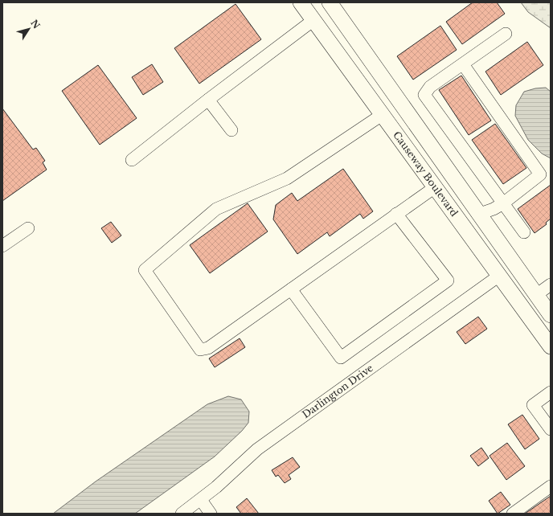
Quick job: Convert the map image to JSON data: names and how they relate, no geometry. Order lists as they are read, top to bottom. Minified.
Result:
{"streets":{"main road":["Causeway Boulevard"],"street":["Darlington Drive"]},"crossings":[["Causeway Boulevard","Darlington Drive"]],"north":"top right"}
